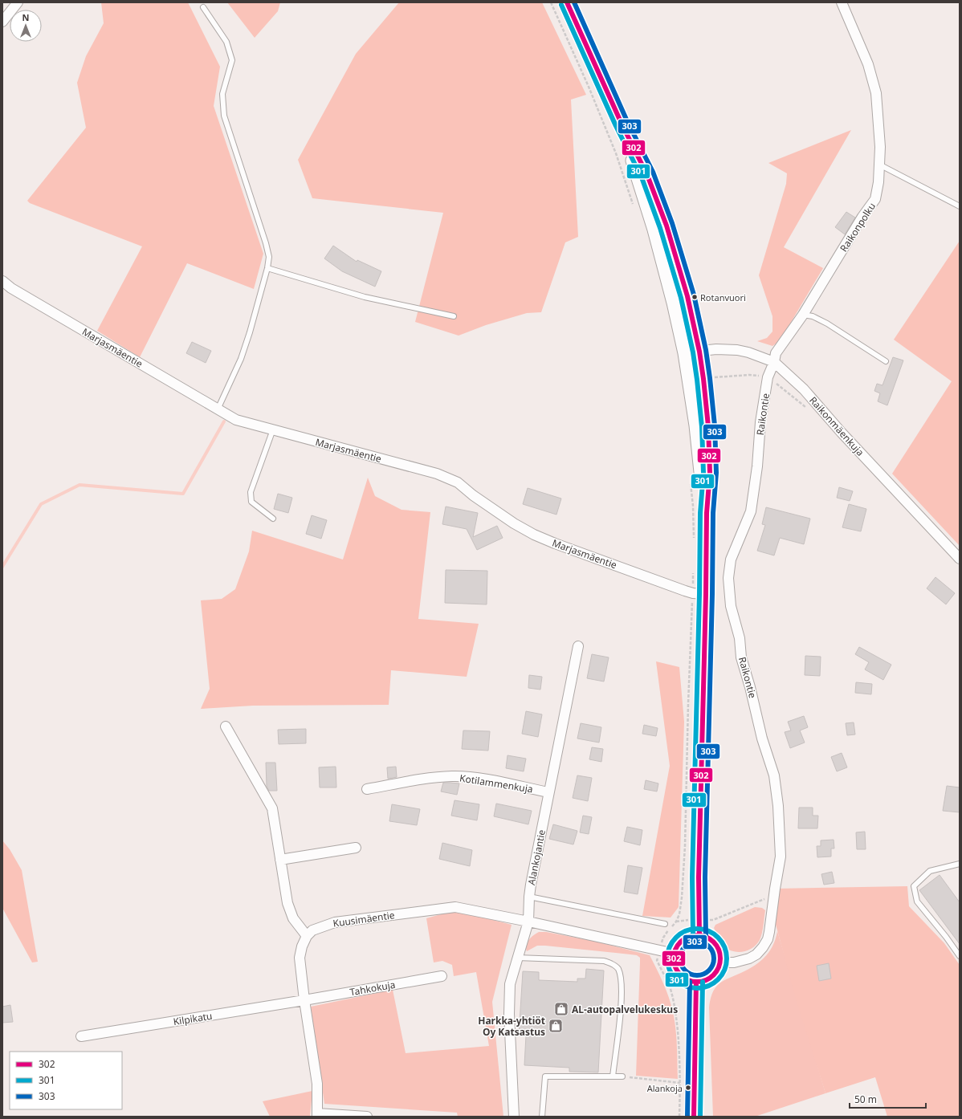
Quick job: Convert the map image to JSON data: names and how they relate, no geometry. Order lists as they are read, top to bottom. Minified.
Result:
{"streets":{"street":["Raikonpolku","Marjasmäentie","Raikontie","Raikonmäenkuja","Kotilammenkuja","Alankojantie","Kuusimäentie","Tahkokuja","Kilpikatu"]},"crossings":[["Raikonpolku","Raikontie"],["Raikonpolku","Raikonmäenkuja"],["Raikontie","Raikonmäenkuja"],["Kotilammenkuja","Alankojantie"],["Alankojantie","Kuusimäentie"],["Tahkokuja","Kilpikatu"]],"places":{"other":["Rotanvuori","Alankoja"],"shop":["AL-autopalvelukeskus","Harkka-yhtiöt Oy Katsastus"]},"lines":["transit line 302","transit line 303","transit line 301"],"legend":["302","301","303"],"scale_bar":"50 m","north":"top"}
